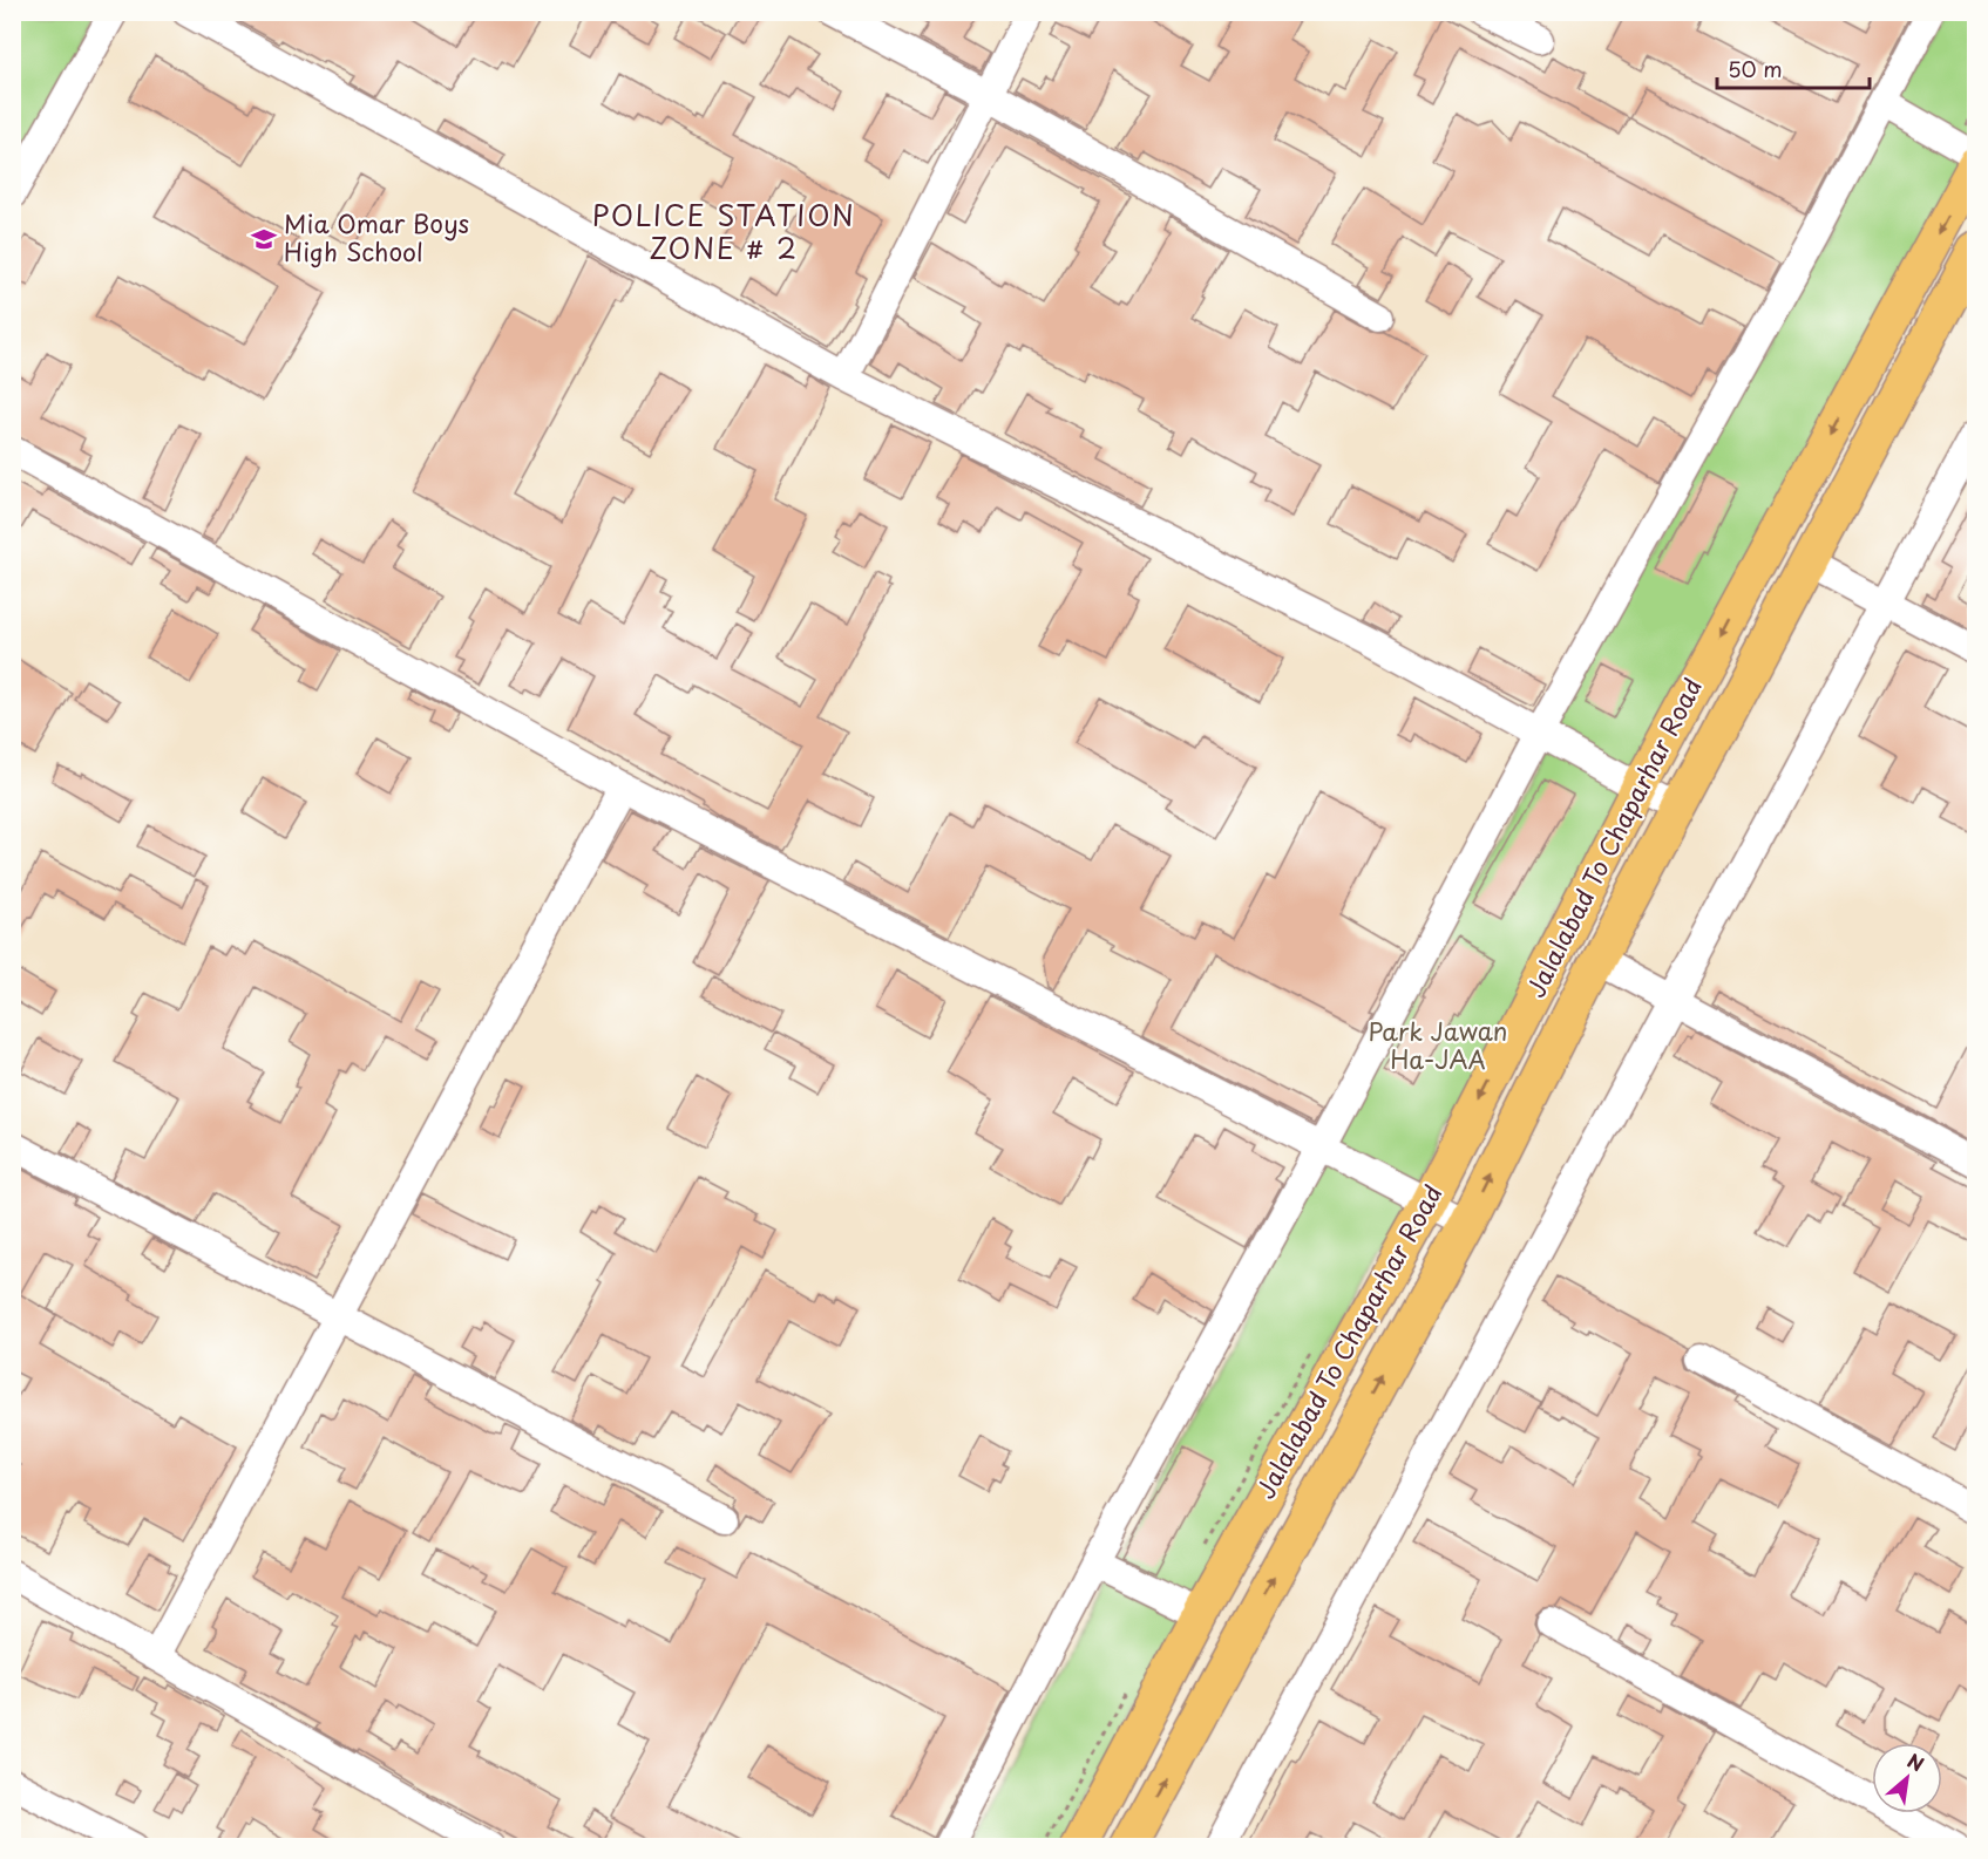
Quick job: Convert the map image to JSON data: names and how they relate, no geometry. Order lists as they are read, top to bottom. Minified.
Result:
{"streets":{"main road":["Jalalabad To Chaparhar Road"]},"districts":["POLICE STATION ZONE # 2"],"parks":["Park Jawan Ha-JAA"],"places":{"school or university":["Mia Omar Boys High School"]},"scale_bar":"50 m","north":"top right"}
